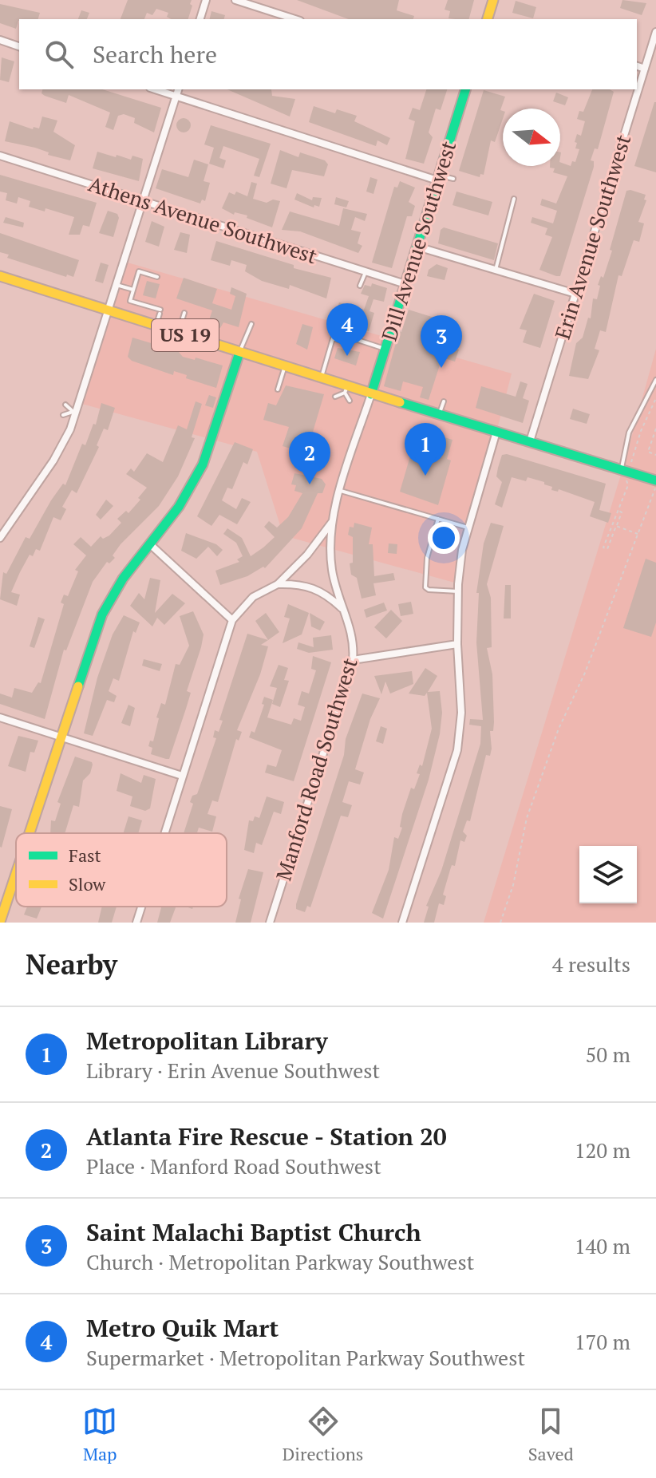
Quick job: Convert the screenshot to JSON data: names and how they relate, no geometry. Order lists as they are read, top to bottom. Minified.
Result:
{"streets":{"main road":["Dill Avenue Southwest","US 19"],"street":["Athens Avenue Southwest","Erin Avenue Southwest","Manford Road Southwest"]},"crossings":[["Athens Avenue Southwest","Dill Avenue Southwest"],["Erin Avenue Southwest","US 19"],["Dill Avenue Southwest","US 19"],["Dill Avenue Southwest","Manford Road Southwest"],["US 19","Manford Road Southwest"]],"legend":["Fast","Slow"],"north":"right","page":{"search":"Search here","pins":["4","3","1","2"],"heading":["Nearby","4 results"],"list":[{"mark":"1","name":"Metropolitan Library","note":"Library · Erin Avenue Southwest","value":"50 m"},{"mark":"2","name":"Atlanta Fire Rescue - Station 20","note":"Place · Manford Road Southwest","value":"120 m"},{"mark":"3","name":"Saint Malachi Baptist Church","note":"Church · Metropolitan Parkway Southwest","value":"140 m"},{"mark":"4","name":"Metro Quik Mart","note":"Supermarket · Metropolitan Parkway Southwest","value":"170 m"}],"nav":["Map","Directions","Saved"]}}
